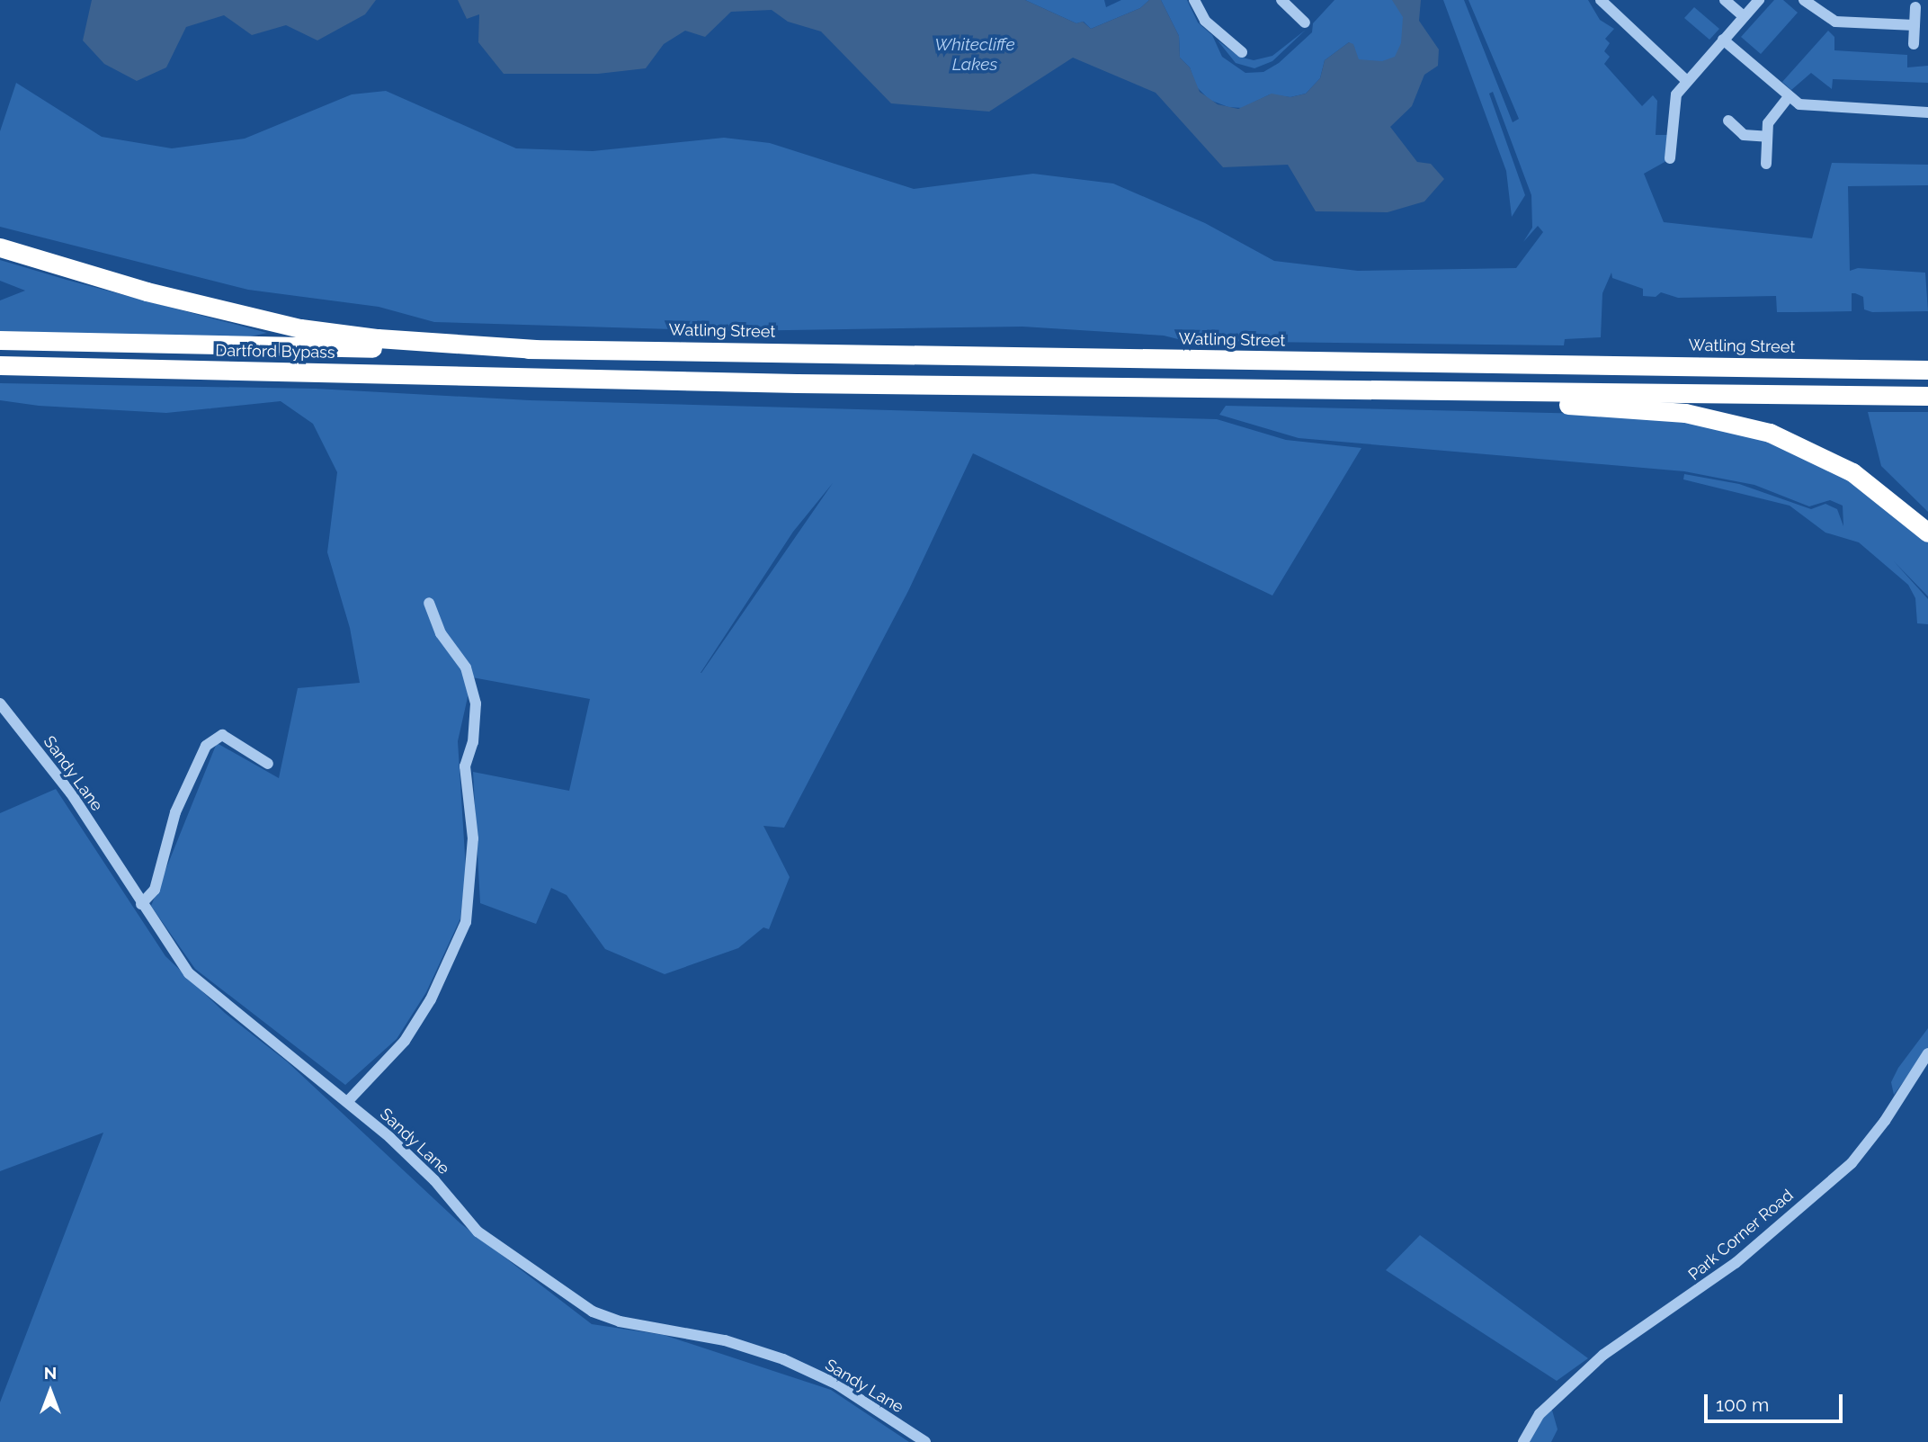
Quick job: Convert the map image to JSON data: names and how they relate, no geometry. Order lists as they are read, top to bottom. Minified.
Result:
{"streets":{"highway":["Watling Street","Dartford Bypass"],"street":["Sandy Lane","Park Corner Road"]},"crossings":[["Watling Street","Dartford Bypass"]],"water":["Whitecliffe Lakes"],"scale_bar":"100 m","north":"top"}
